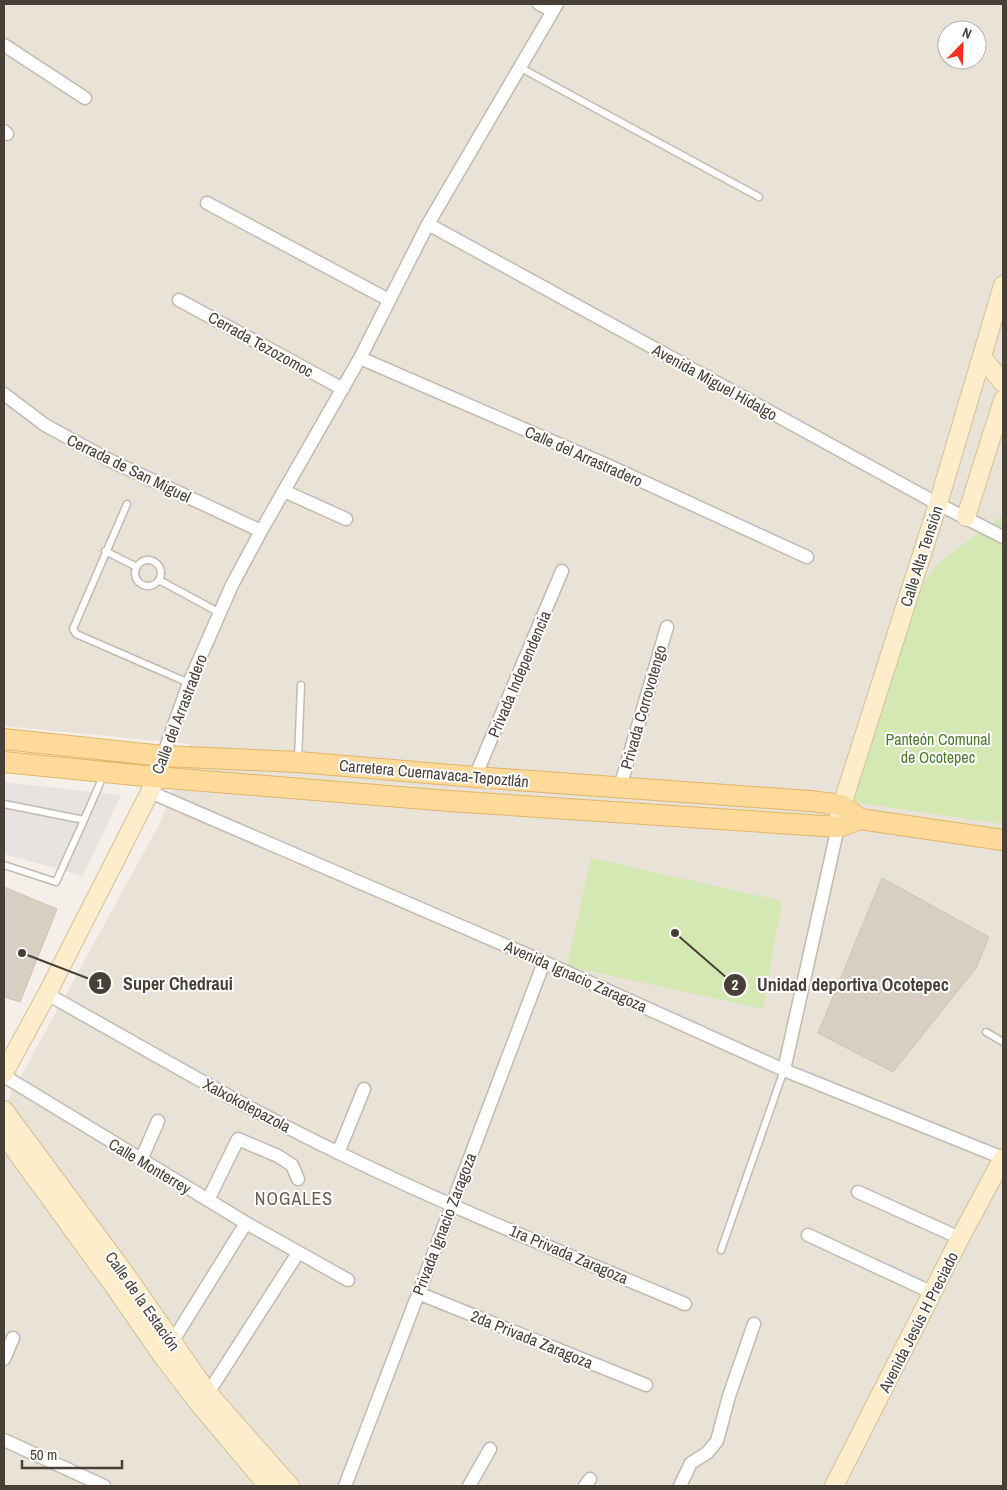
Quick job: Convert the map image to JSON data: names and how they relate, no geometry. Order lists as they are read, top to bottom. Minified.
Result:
{"streets":{"main road":["Carretera Cuernavaca-Tepoztlán"],"street":["Cerrada Tezozomoc","Avenida Miguel Hidalgo","Calle del Arrastradero","Cerrada de San Miguel","Calle Alta Tensión","Privada Independencia","Privada Corrovotengo","Avenida Ignacio Zaragoza","Xalxokotepazola","Calle Monterrey","Privada Ignacio Zaragoza","1ra Privada Zaragoza","Calle de la Estación","Avenida Jesús H Preciado","2da Privada Zaragoza"]},"crossings":[["Cerrada Tezozomoc","Calle del Arrastradero"],["Avenida Miguel Hidalgo","Calle del Arrastradero"],["Avenida Miguel Hidalgo","Calle Alta Tensión"],["Calle del Arrastradero","Cerrada de San Miguel"],["Calle del Arrastradero","Carretera Cuernavaca-Tepoztlán"],["Calle del Arrastradero","Avenida Ignacio Zaragoza"],["Calle del Arrastradero","Xalxokotepazola"],["Calle del Arrastradero","Calle Monterrey"],["Calle Alta Tensión","Carretera Cuernavaca-Tepoztlán"],["Privada Independencia","Carretera Cuernavaca-Tepoztlán"],["Privada Corrovotengo","Carretera Cuernavaca-Tepoztlán"],["Carretera Cuernavaca-Tepoztlán","Avenida Ignacio Zaragoza"],["Avenida Ignacio Zaragoza","Privada Ignacio Zaragoza"],["Avenida Ignacio Zaragoza","Avenida Jesús H Preciado"],["Xalxokotepazola","Privada Ignacio Zaragoza"],["Xalxokotepazola","1ra Privada Zaragoza"],["Privada Ignacio Zaragoza","1ra Privada Zaragoza"],["Privada Ignacio Zaragoza","2da Privada Zaragoza"]],"districts":["NOGALES"],"parks":["Panteón Comunal de Ocotepec"],"places":["Unidad deportiva Ocotepec","Super Chedraui"],"scale_bar":"50 m","north":"top right"}
